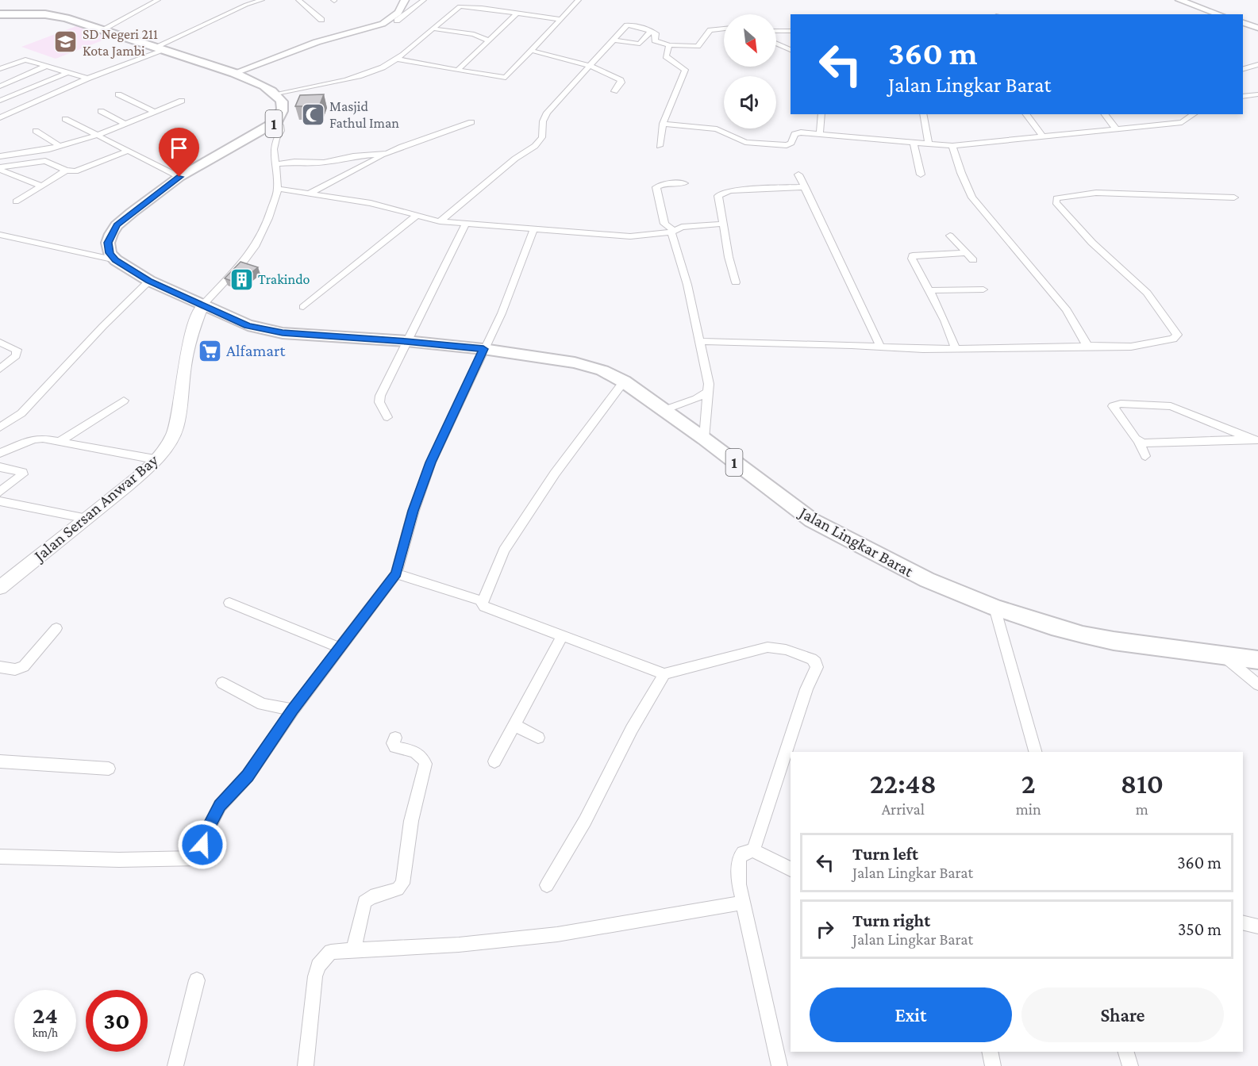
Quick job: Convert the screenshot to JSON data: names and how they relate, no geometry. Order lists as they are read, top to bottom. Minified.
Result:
{"streets":{"highway":["1","Jalan Lingkar Barat"],"main road":["Jalan Sersan Anwar Bay"]},"crossings":[["1","Jalan Lingkar Barat"],["Jalan Sersan Anwar Bay","Jalan Lingkar Barat"]],"places":{"school or university":["SD Negeri 211 Kota Jambi"],"mosque":["Masjid Fathul Iman"],"building":["Trakindo"],"supermarket":["Alfamart"]},"north":"bottom right","page":{"turn":["360 m","Jalan Lingkar Barat"],"eta":["22:48","Arrival","2","min","810","m"],"list":[{"name":"Turn left","note":"Jalan Lingkar Barat","value":"360 m"},{"name":"Turn right","note":"Jalan Lingkar Barat","value":"350 m"}],"buttons":["Exit","Share"],"speed":"24 km/h","limit":"30"}}
